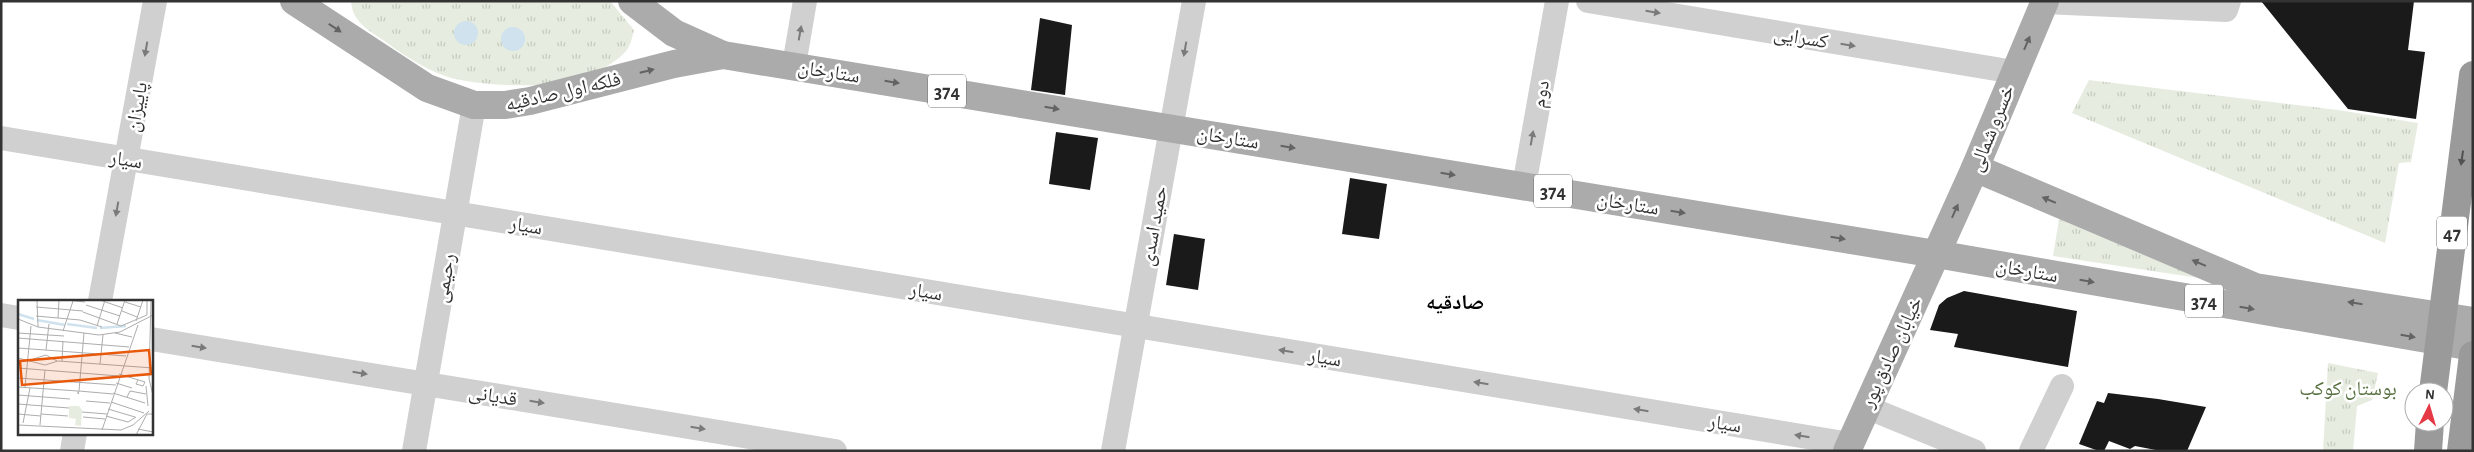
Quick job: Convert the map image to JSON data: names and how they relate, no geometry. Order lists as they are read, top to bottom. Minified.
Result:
{"streets":{"highway":["47"],"main road":["ستارخان","فلکه اول صادقیه","374","خسرو شمالی","خیابان صادق پور"],"street":["کسرایی","دوم","پاییزان","سیار","حمید اسدی","رحیمی","قدیانی"]},"crossings":[["کسرایی","خسرو شمالی"],["ستارخان","فلکه اول صادقیه"],["ستارخان","دوم"],["ستارخان","خسرو شمالی"],["ستارخان","حمید اسدی"],["ستارخان","خیابان صادق پور"],["فلکه اول صادقیه","رحیمی"],["374","خسرو شمالی"],["پاییزان","سیار"],["خسرو شمالی","خیابان صادق پور"],["سیار","حمید اسدی"],["سیار","رحیمی"],["سیار","خیابان صادق پور"],["رحیمی","قدیانی"]],"one_way":["کسرایی","فلکه اول صادقیه","دوم","پاییزان","خسرو شمالی","سیار","قدیانی"],"districts":["صادقیه"],"parks":["بوستان کوکب"],"north":"top"}
